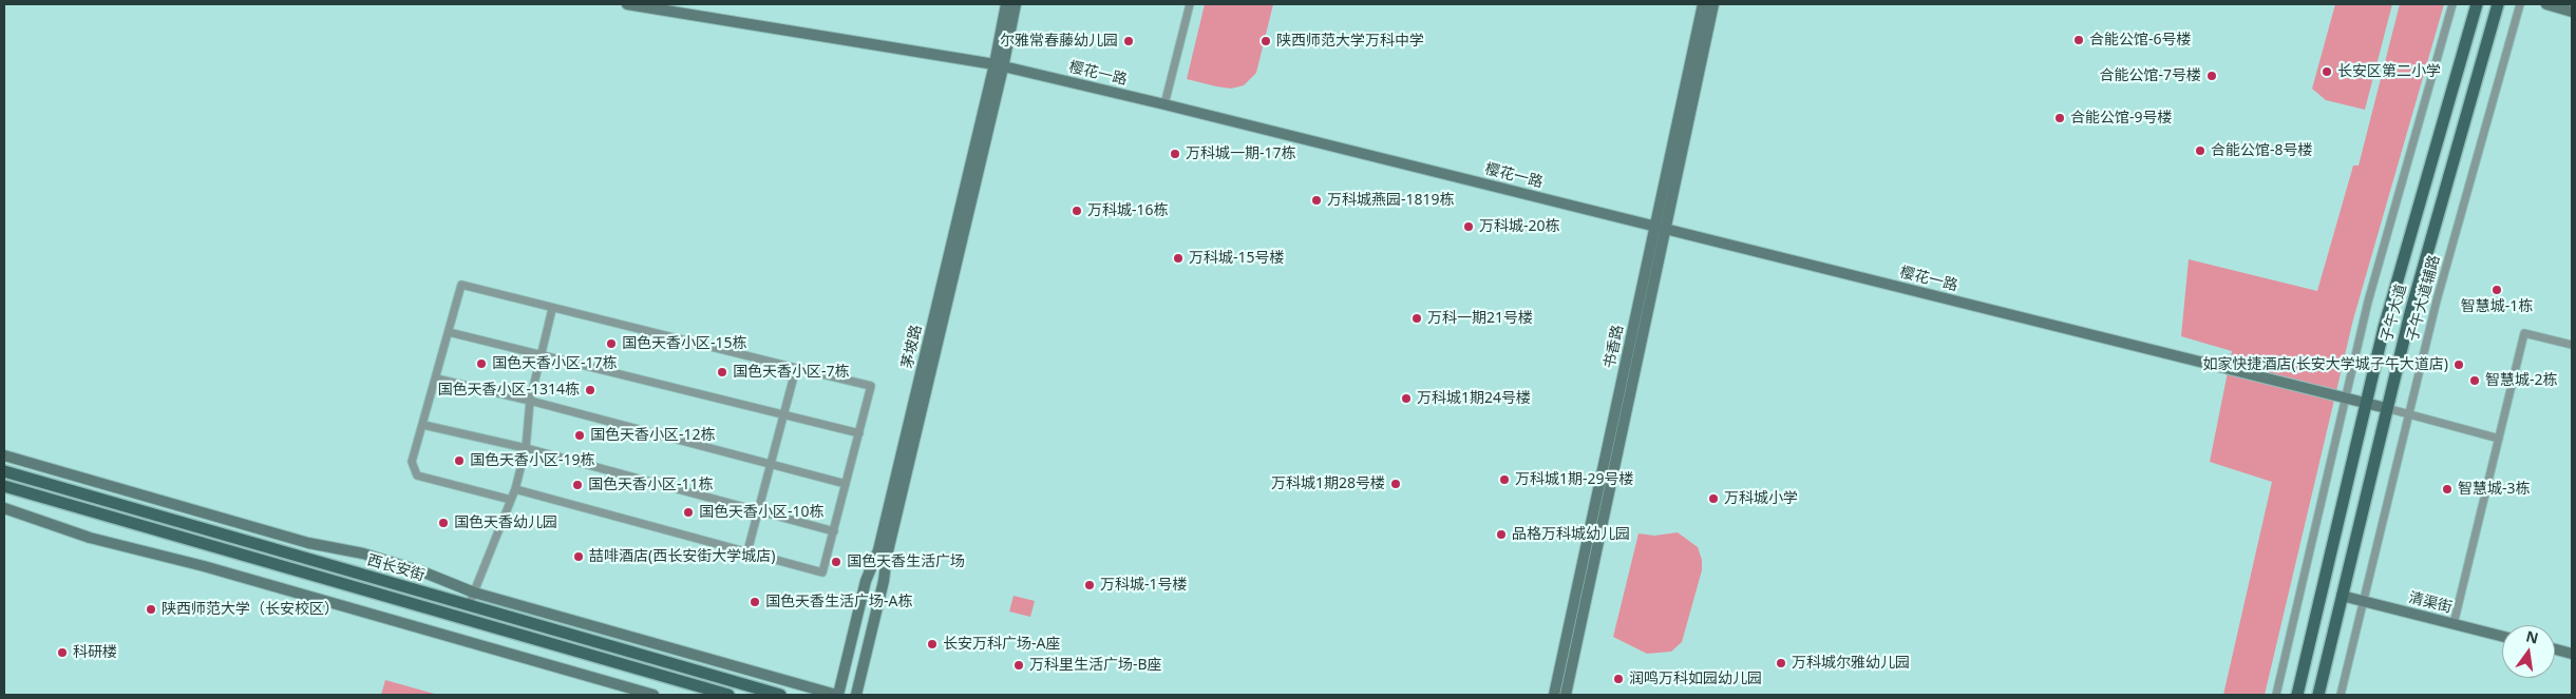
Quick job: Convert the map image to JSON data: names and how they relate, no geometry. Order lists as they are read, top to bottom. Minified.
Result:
{"streets":{"main road":["子午大道","西长安街"],"street":["樱花一路","子午大道辅路","茅坡路","书香路","清渠街"]},"crossings":[["樱花一路","子午大道"],["樱花一路","茅坡路"],["樱花一路","书香路"],["子午大道辅路","清渠街"],["子午大道","清渠街"]],"places":["合能公馆-6号楼","尔雅常春藤幼儿园","陕西师范大学万科中学","长安区第二小学","合能公馆-7号楼","合能公馆-9号楼","合能公馆-8号楼","万科城一期-17栋","万科城燕园-1819栋","万科城-16栋","万科城-20栋","万科城-15号楼","智慧城-1栋","万科一期21号楼","国色天香小区-15栋","国色天香小区-17栋","如家快捷酒店(长安大学城子午大道店)","国色天香小区-7栋","智慧城-2栋","国色天香小区-1314栋","万科城1期24号楼","国色天香小区-12栋","国色天香小区-19栋","万科城1期-29号楼","万科城1期28号楼","国色天香小区-11栋","智慧城-3栋","万科城小学","国色天香小区-10栋","国色天香幼儿园","品格万科城幼儿园","喆啡酒店(西长安街大学城店)","国色天香生活广场","万科城-1号楼","国色天香生活广场-A栋","陕西师范大学（长安校区）","长安万科广场-A座","科研楼","万科城尔雅幼儿园","万科里生活广场-B座","润鸣万科如园幼儿园"],"north":"top"}
